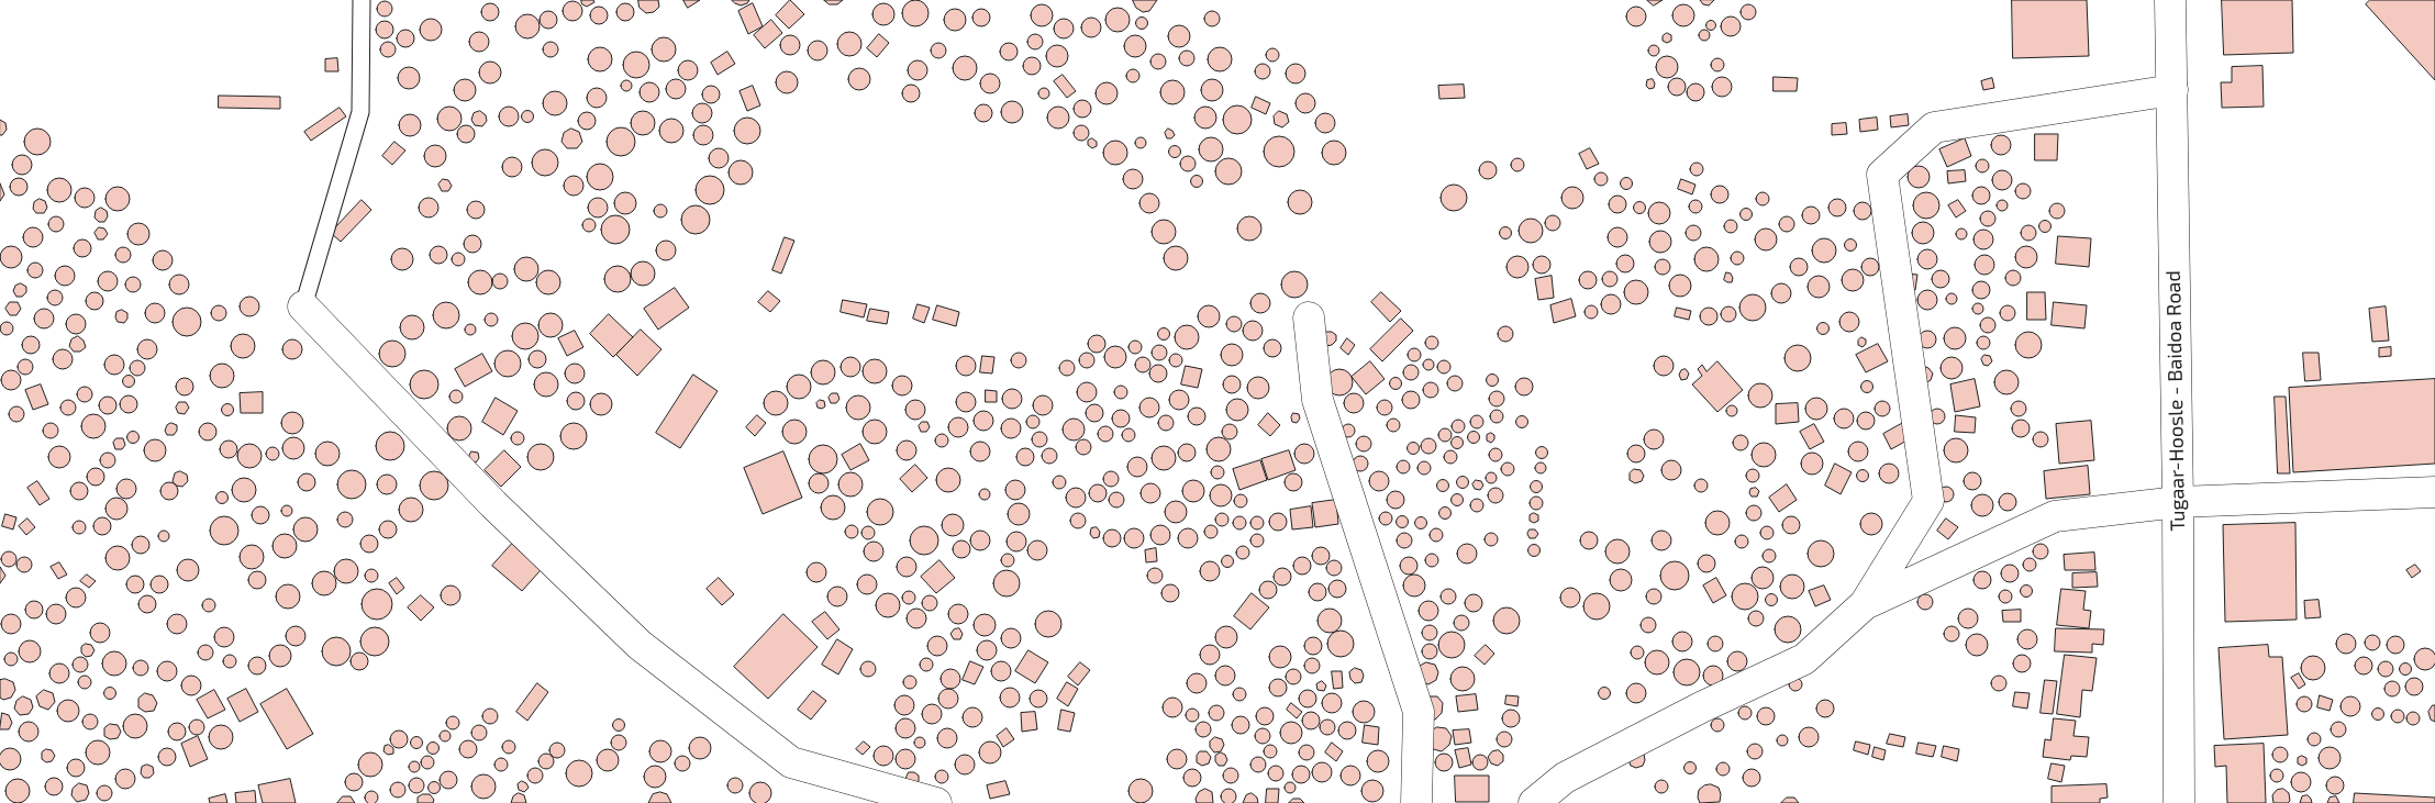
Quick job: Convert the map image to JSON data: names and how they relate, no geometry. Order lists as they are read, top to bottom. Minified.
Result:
{"streets":{"street":["Tugaar-Hoosle - Baidoa Road"]}}
